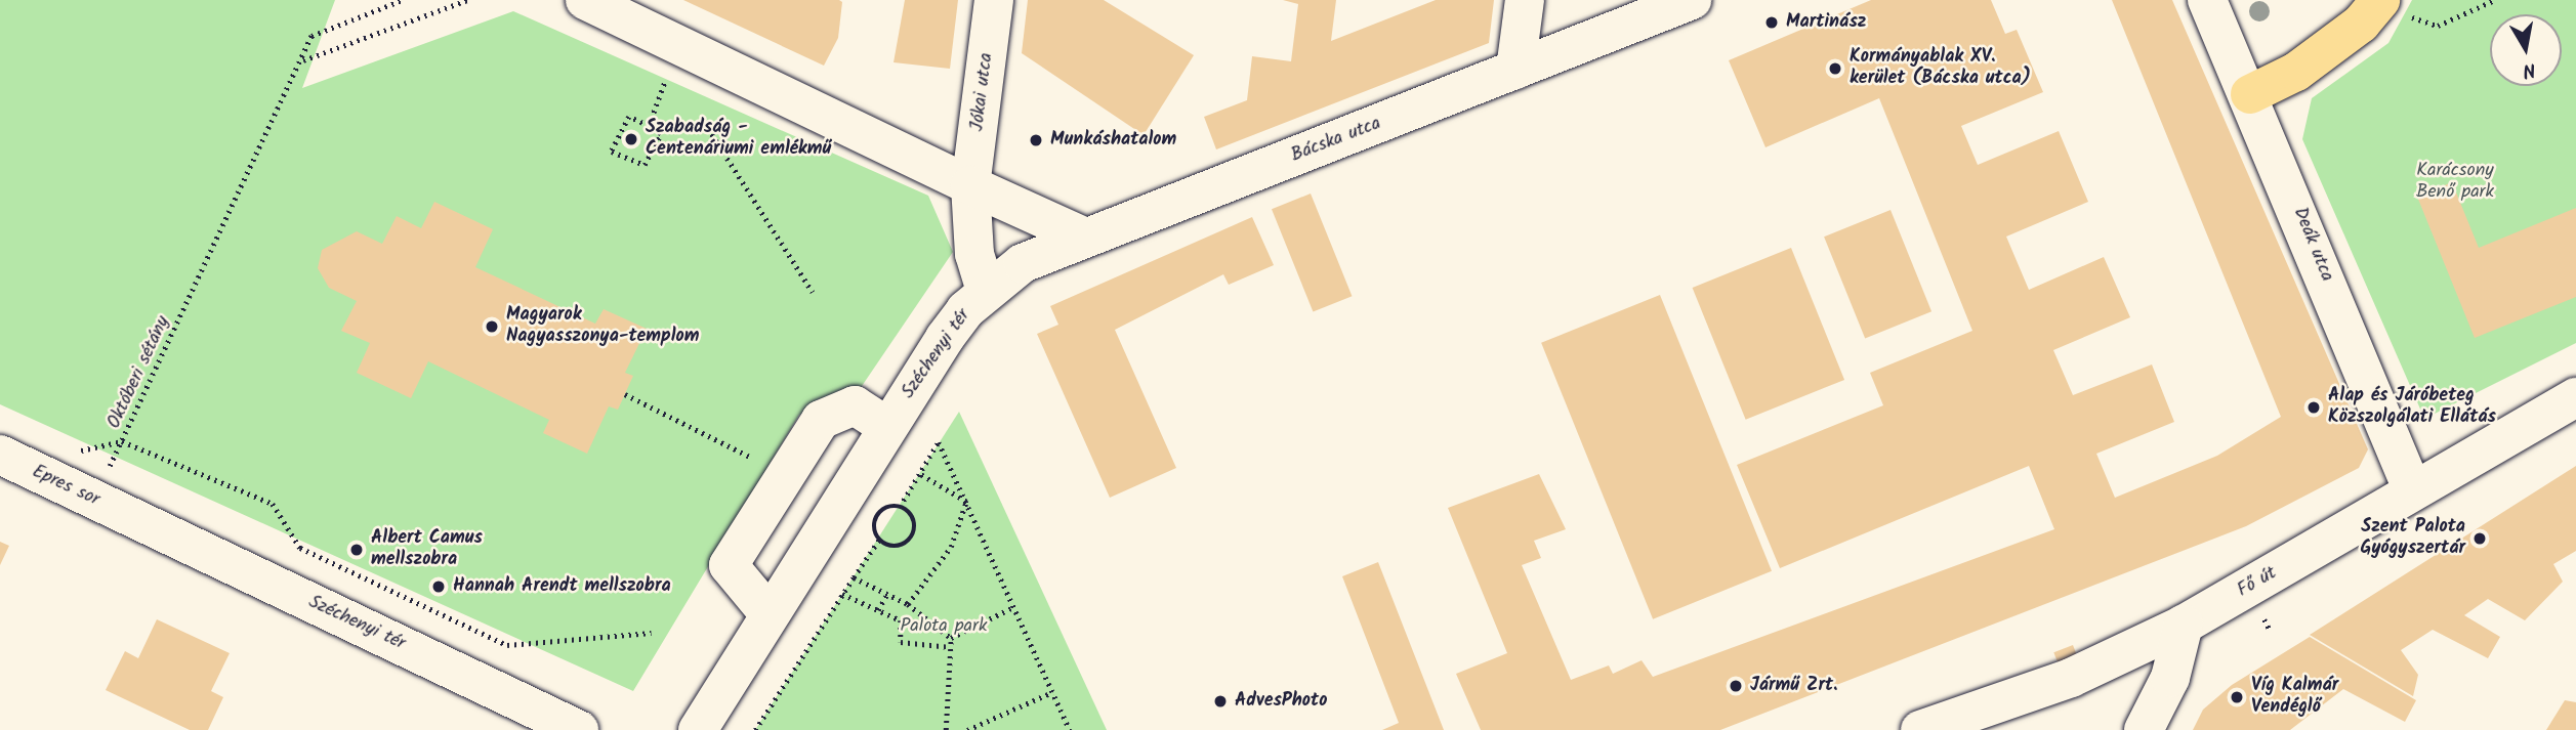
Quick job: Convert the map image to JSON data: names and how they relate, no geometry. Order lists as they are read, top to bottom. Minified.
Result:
{"streets":{"street":["Jókai utca","Bácska utca","Deák utca","Széchenyi tér","Epres sor","Fő út"],"path":["Októberi sétány"]},"crossings":[["Bácska utca","Széchenyi tér"],["Deák utca","Fő út"],["Széchenyi tér","Epres sor"]],"parks":["Karácsony Benő park","Palota park"],"places":["Martinász","Kormányablak XV. kerület (Bácska utca)","Szabadság - Centenáriumi emlékmű","Munkáshatalom","Magyarok Nagyasszonya-templom","Alap és Járóbeteg Közszolgálati Ellátás","Szent Palota Gyógyszertár","Albert Camus mellszobra","Hannah Arendt mellszobra","Jármű Zrt.","Víg Kalmár Vendéglő","AdvesPhoto"],"north":"bottom"}
